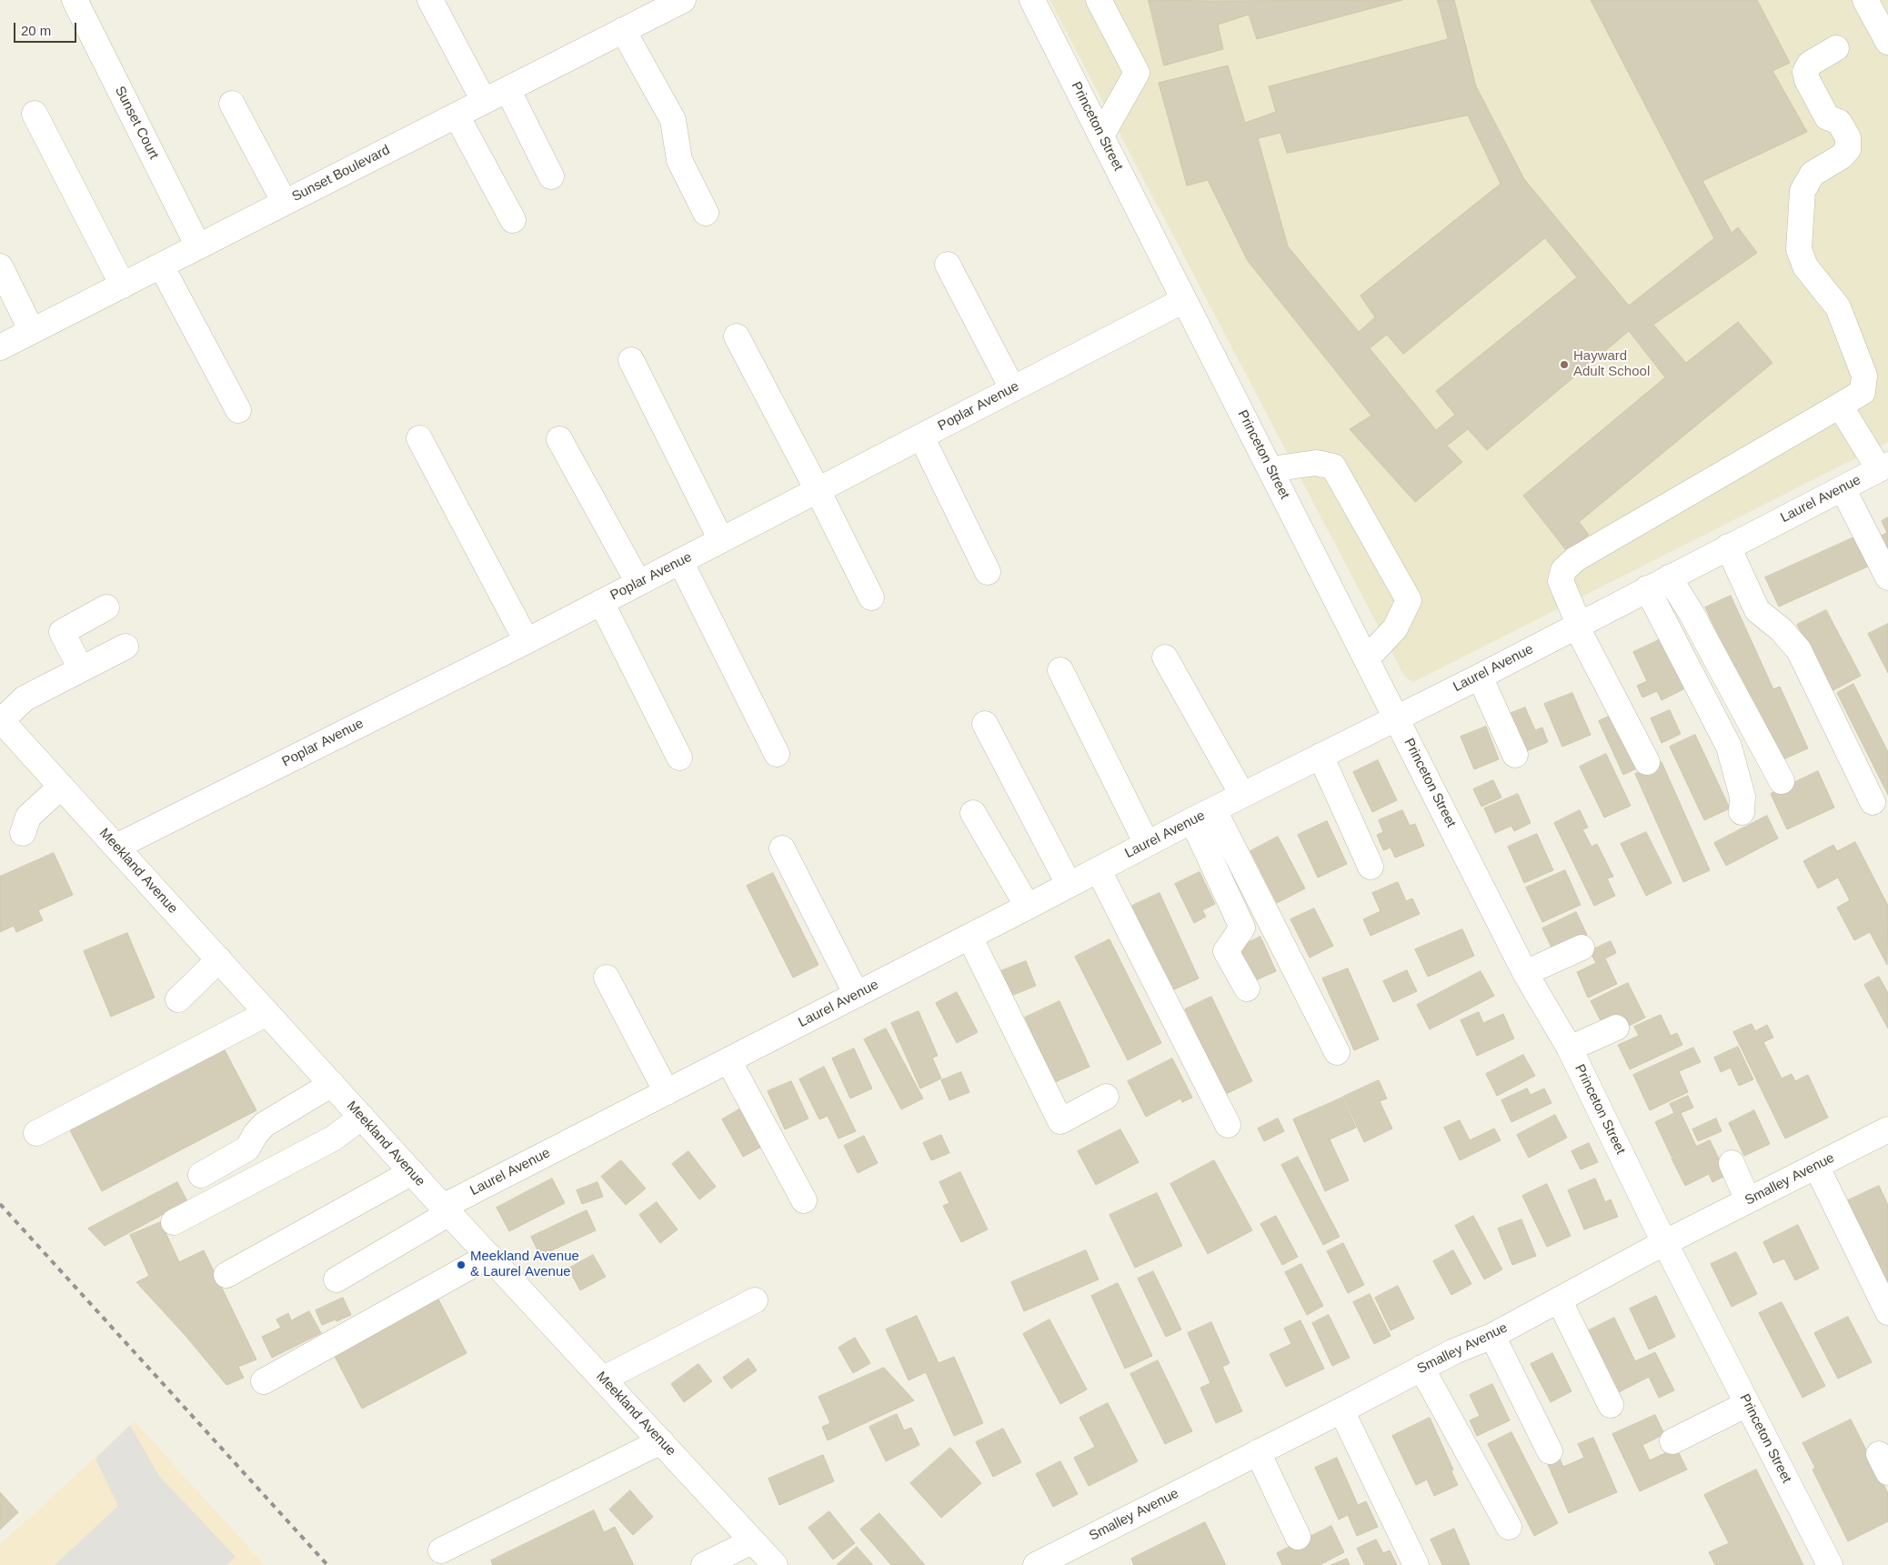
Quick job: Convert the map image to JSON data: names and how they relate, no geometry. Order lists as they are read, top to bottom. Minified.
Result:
{"streets":{"street":["Sunset Court","Princeton Street","Sunset Boulevard","Poplar Avenue","Laurel Avenue","Meekland Avenue","Smalley Avenue"]},"crossings":[["Sunset Court","Sunset Boulevard"],["Princeton Street","Poplar Avenue"],["Princeton Street","Laurel Avenue"],["Princeton Street","Smalley Avenue"],["Poplar Avenue","Meekland Avenue"],["Laurel Avenue","Meekland Avenue"]],"places":["Hayward Adult School","Meekland Avenue & Laurel Avenue"],"scale_bar":"20 m"}
